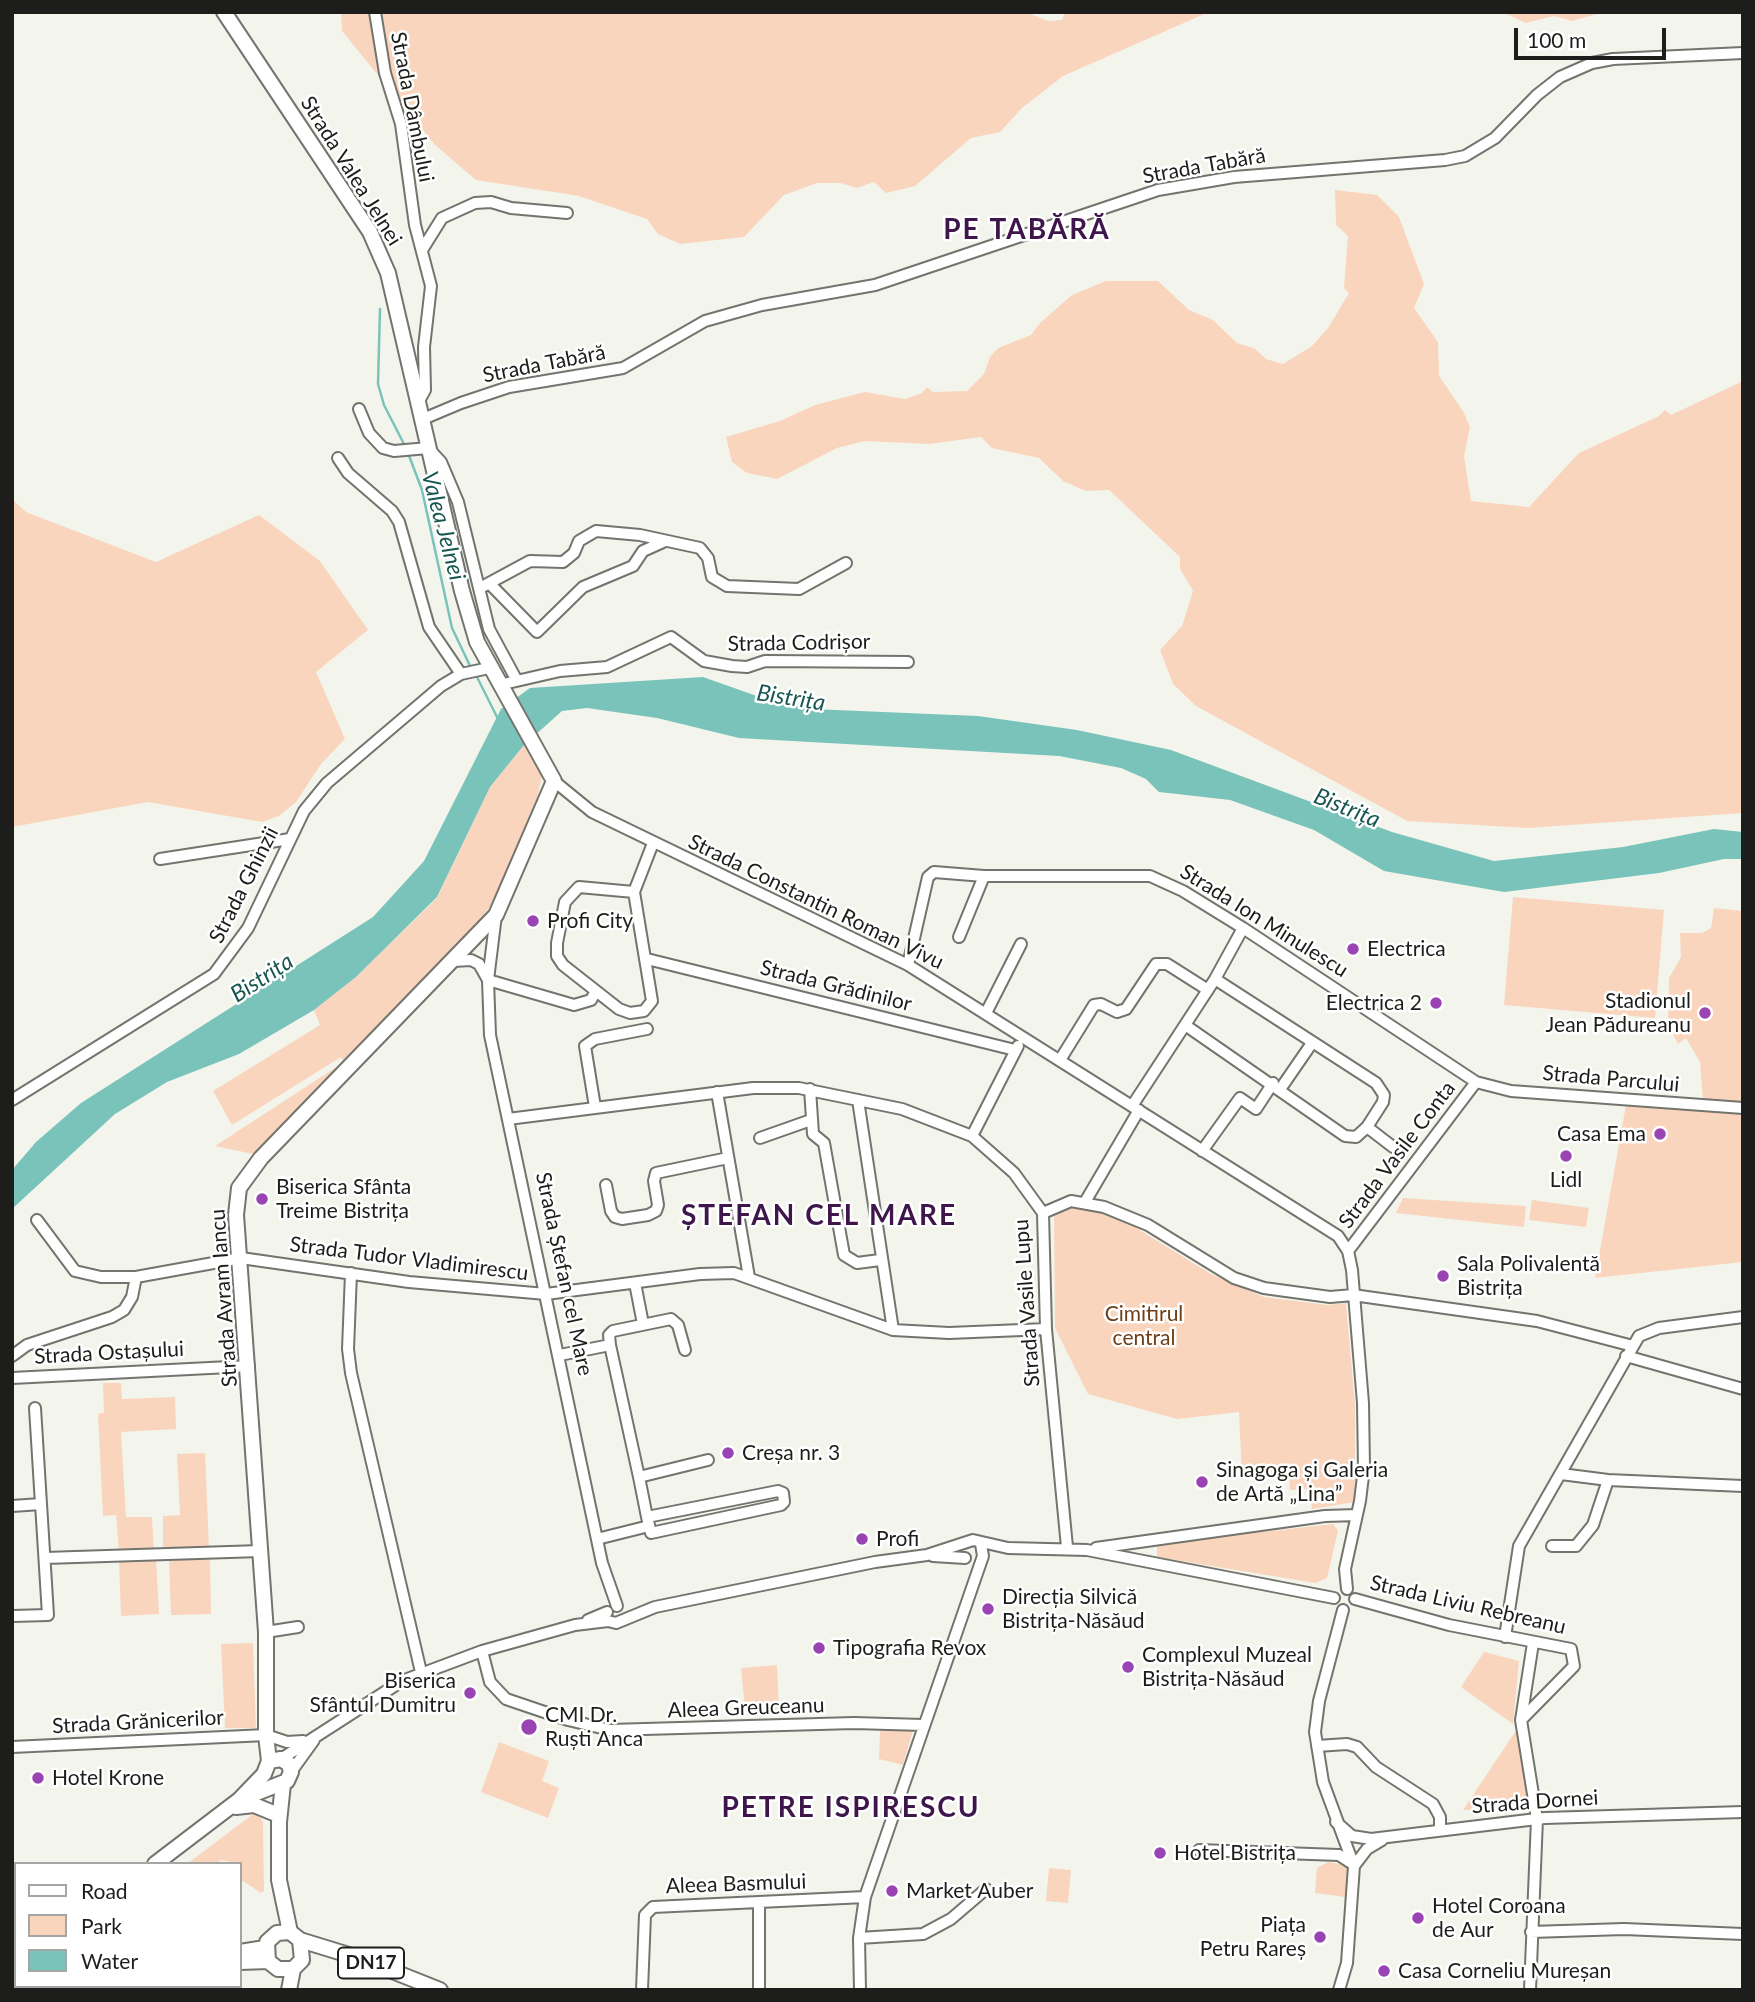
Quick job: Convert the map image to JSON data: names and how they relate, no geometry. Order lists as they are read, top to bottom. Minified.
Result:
{"streets":{"main road":["Strada Valea Jelnei","Strada Ștefan cel Mare","Strada Avram Iancu","DN17"],"street":["Strada Dâmbului","Strada Tabără","Strada Codrișor","Strada Ghinzii","Strada Constantin Roman Vivu","Strada Ion Minulescu","Strada Grădinilor","Strada Parcului","Strada Vasile Conta","Strada Tudor Vladimirescu","Strada Vasile Lupu","Strada Ostașului","Strada Liviu Rebreanu","Aleea Greuceanu","Strada Grănicerilor","Strada Dornei","Aleea Basmului"]},"crossings":[["Strada Dâmbului","Strada Valea Jelnei"],["Strada Tabără","Strada Valea Jelnei"],["Strada Valea Jelnei","Strada Codrișor"],["Strada Valea Jelnei","Strada Ghinzii"],["Strada Valea Jelnei","Strada Constantin Roman Vivu"],["Strada Valea Jelnei","Strada Ștefan cel Mare"],["Strada Constantin Roman Vivu","Strada Ion Minulescu"],["Strada Constantin Roman Vivu","Strada Vasile Conta"],["Strada Constantin Roman Vivu","Strada Ștefan cel Mare"],["Strada Ion Minulescu","Strada Parcului"],["Strada Ion Minulescu","Strada Vasile Conta"],["Strada Parcului","Strada Vasile Conta"],["Strada Tudor Vladimirescu","Strada Ștefan cel Mare"],["Strada Tudor Vladimirescu","Strada Avram Iancu"],["Strada Tudor Vladimirescu","Strada Vasile Lupu"],["Strada Ștefan cel Mare","Strada Avram Iancu"],["Strada Ștefan cel Mare","Strada Vasile Lupu"],["Strada Avram Iancu","Strada Ostașului"],["Strada Avram Iancu","Strada Grănicerilor"]],"districts":["PE TABĂRĂ","ȘTEFAN CEL MARE","PETRE ISPIRESCU"],"water":["Valea Jelnei","Bistrița"],"parks":["Cimitirul central"],"places":["Profi City","Electrica","Electrica 2","Stadionul Jean Pădureanu","Casa Ema","Lidl","Biserica Sfânta Treime Bistrița","Sala Polivalentă Bistrița","Creșa nr. 3","Sinagoga și Galeria de Artă „Lina”","Profi","Direcția Silvică Bistrița-Năsăud","Tipografia Revox","Complexul Muzeal Bistrița-Năsăud","Biserica Sfântul Dumitru","CMI Dr. Ruști Anca","Hotel Krone","Hotel Bistrița","Market Auber","Hotel Coroana de Aur","Piața Petru Rareș","Casa Corneliu Mureșan"],"legend":["Road","Park","Water"],"scale_bar":"100 m"}
